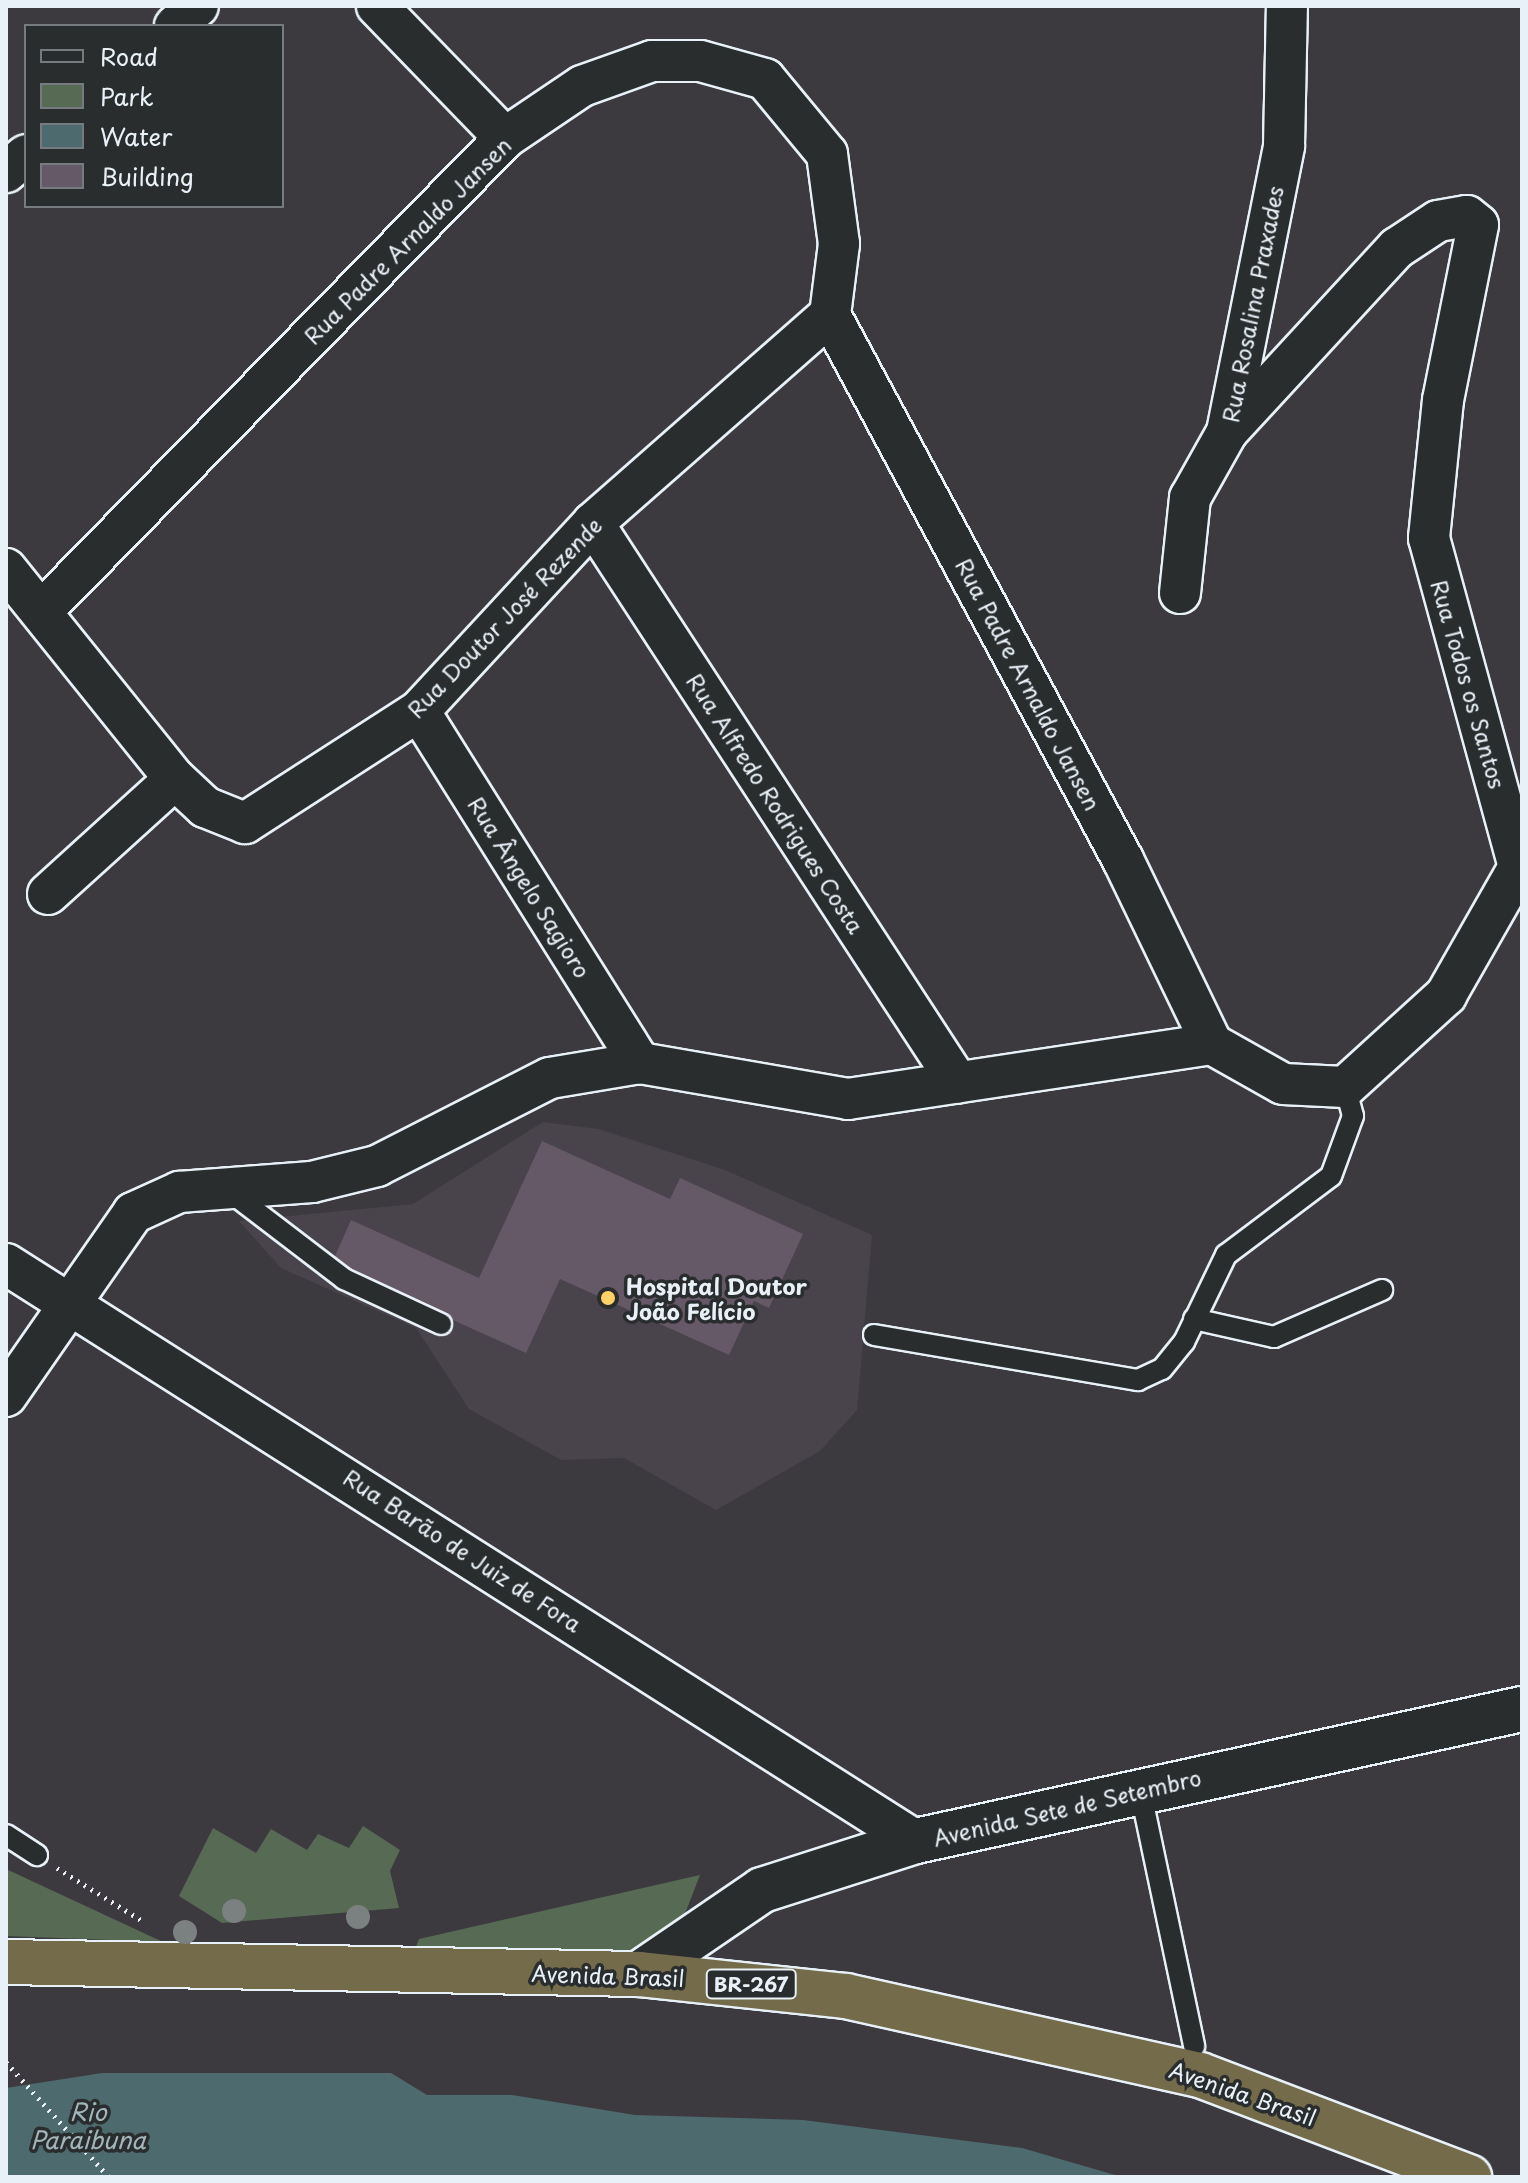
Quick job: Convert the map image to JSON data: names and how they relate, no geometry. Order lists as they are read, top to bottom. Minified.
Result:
{"streets":{"highway":["Avenida Brasil","BR-267"],"street":["Rua Padre Arnaldo Jansen","Rua Rosalina Praxades","Rua Doutor José Rezende","Rua Todos os Santos","Rua Alfredo Rodrigues Costa","Rua Ângelo Sagioro","Rua Barão de Juiz de Fora","Avenida Sete de Setembro"]},"crossings":[["Rua Padre Arnaldo Jansen","Rua Doutor José Rezende"],["Rua Rosalina Praxades","Rua Todos os Santos"],["Rua Doutor José Rezende","Rua Alfredo Rodrigues Costa"],["Rua Doutor José Rezende","Rua Ângelo Sagioro"],["Rua Barão de Juiz de Fora","Avenida Sete de Setembro"],["Avenida Sete de Setembro","Avenida Brasil"]],"water":["Rio Paraibuna"],"places":["Hospital Doutor João Felício"],"legend":["Road","Park","Water","Building"]}
